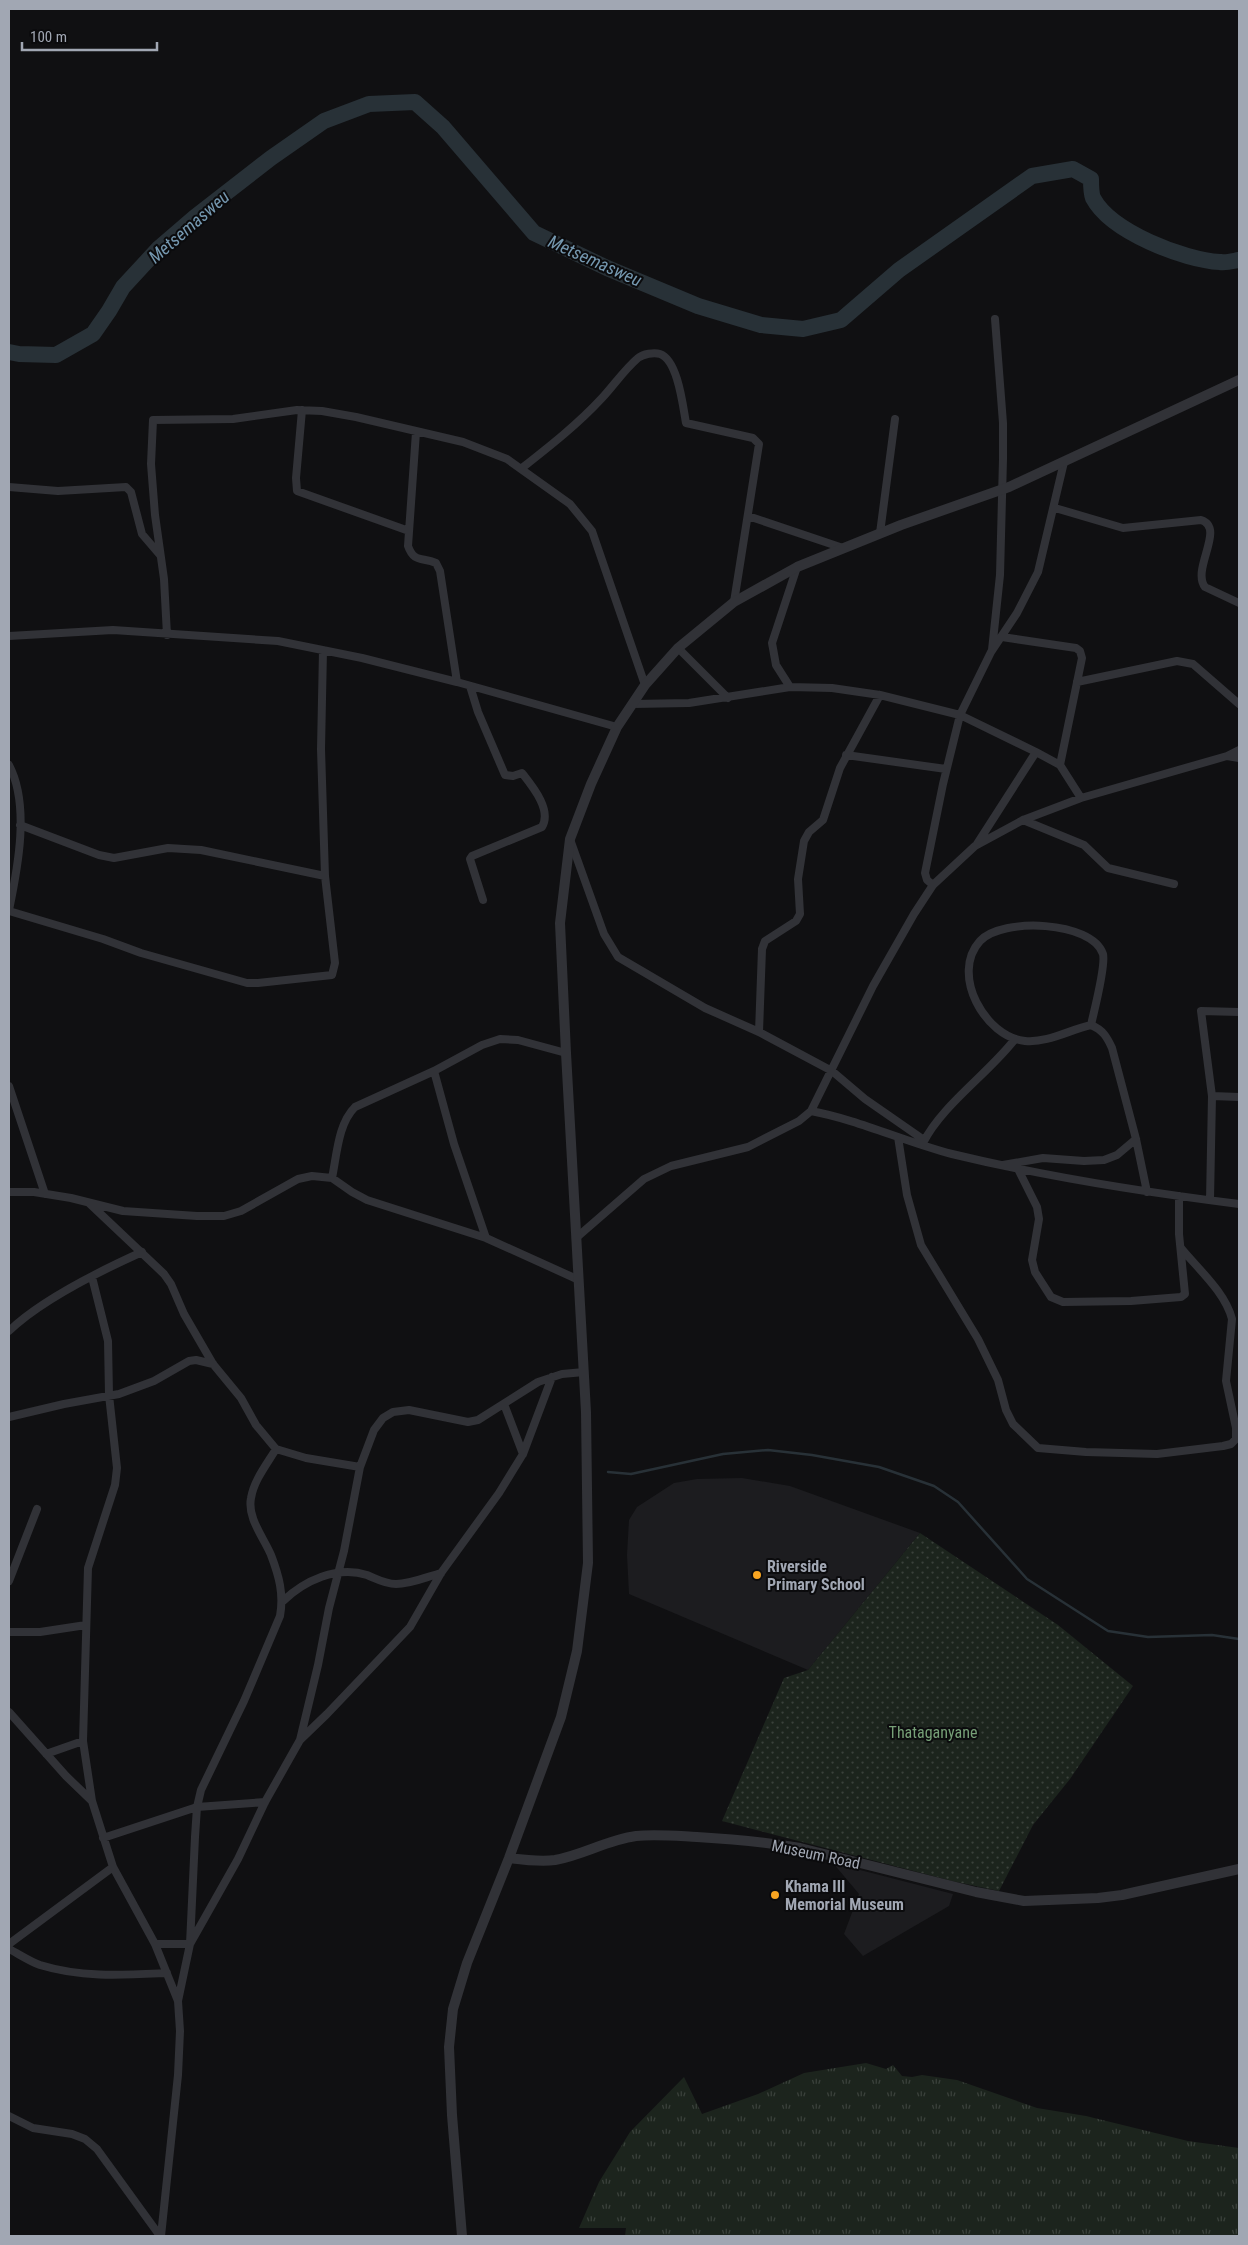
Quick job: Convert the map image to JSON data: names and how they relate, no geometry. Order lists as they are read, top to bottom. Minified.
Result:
{"streets":{"street":["Museum Road"]},"water":["Metsemasweu"],"parks":["Thataganyane"],"places":["Riverside Primary School","Khama III Memorial Museum"],"scale_bar":"100 m"}
